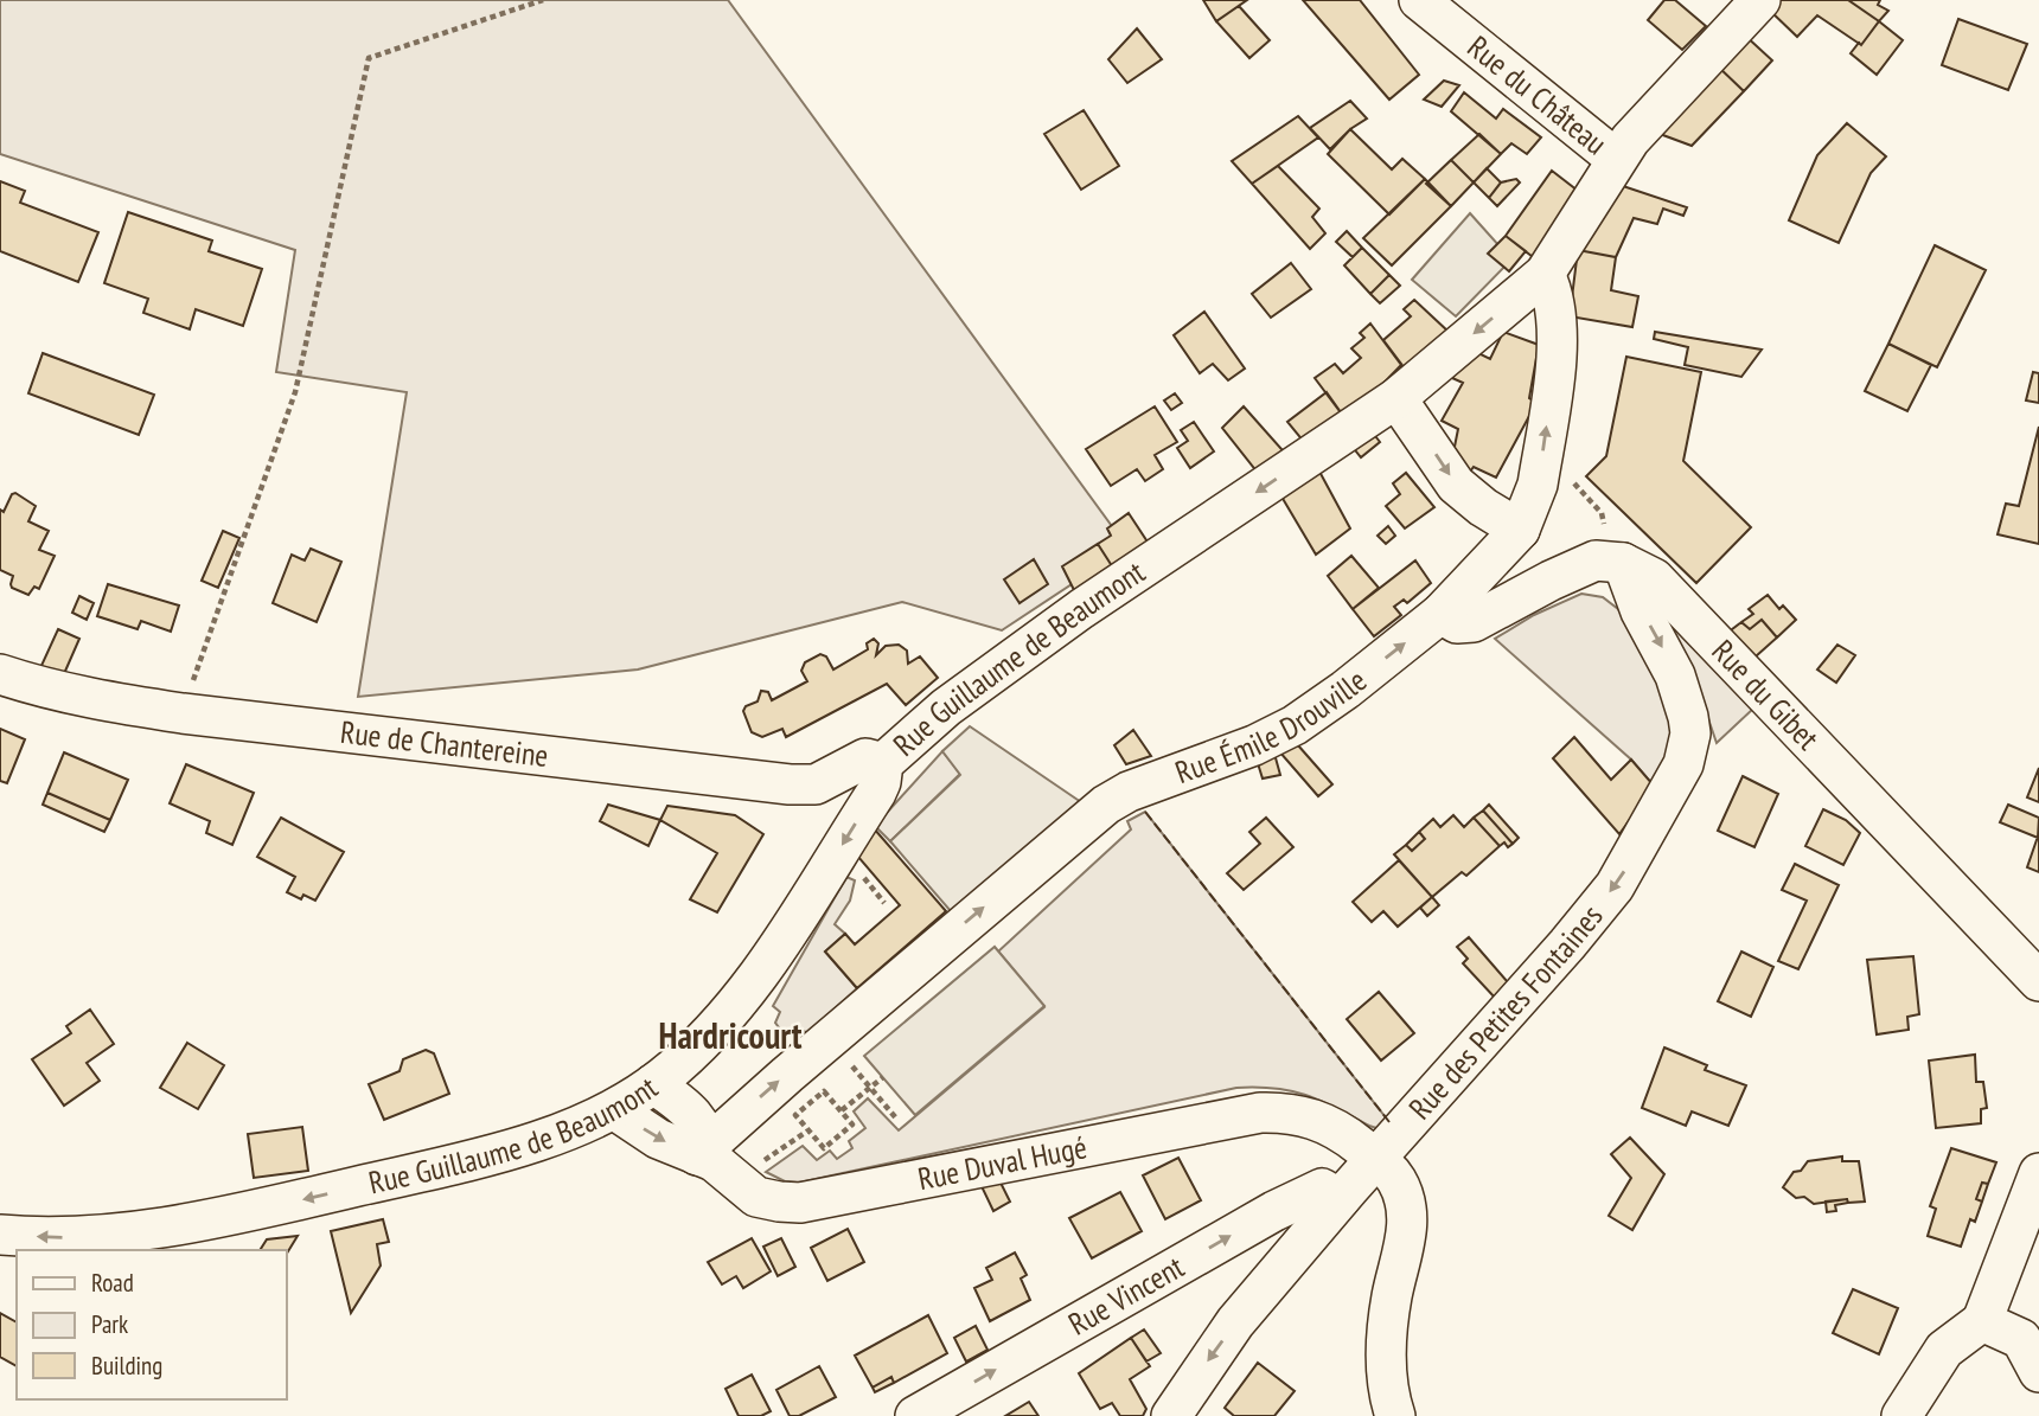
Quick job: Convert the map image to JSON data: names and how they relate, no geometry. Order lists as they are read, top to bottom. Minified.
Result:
{"streets":{"street":["Rue du Château","Rue Guillaume de Beaumont","Rue du Gibet","Rue Émile Drouville","Rue de Chantereine","Rue des Petites Fontaines","Rue Duval Hugé","Rue Vincent"]},"crossings":[["Rue Guillaume de Beaumont","Rue Émile Drouville"],["Rue Guillaume de Beaumont","Rue de Chantereine"],["Rue Guillaume de Beaumont","Rue Duval Hugé"],["Rue du Gibet","Rue des Petites Fontaines"],["Rue Émile Drouville","Rue Duval Hugé"],["Rue des Petites Fontaines","Rue Duval Hugé"],["Rue des Petites Fontaines","Rue Vincent"]],"one_way":["Rue Guillaume de Beaumont","Rue Émile Drouville","Rue des Petites Fontaines","Rue Vincent"],"districts":["Hardricourt"],"legend":["Road","Park","Building"]}
